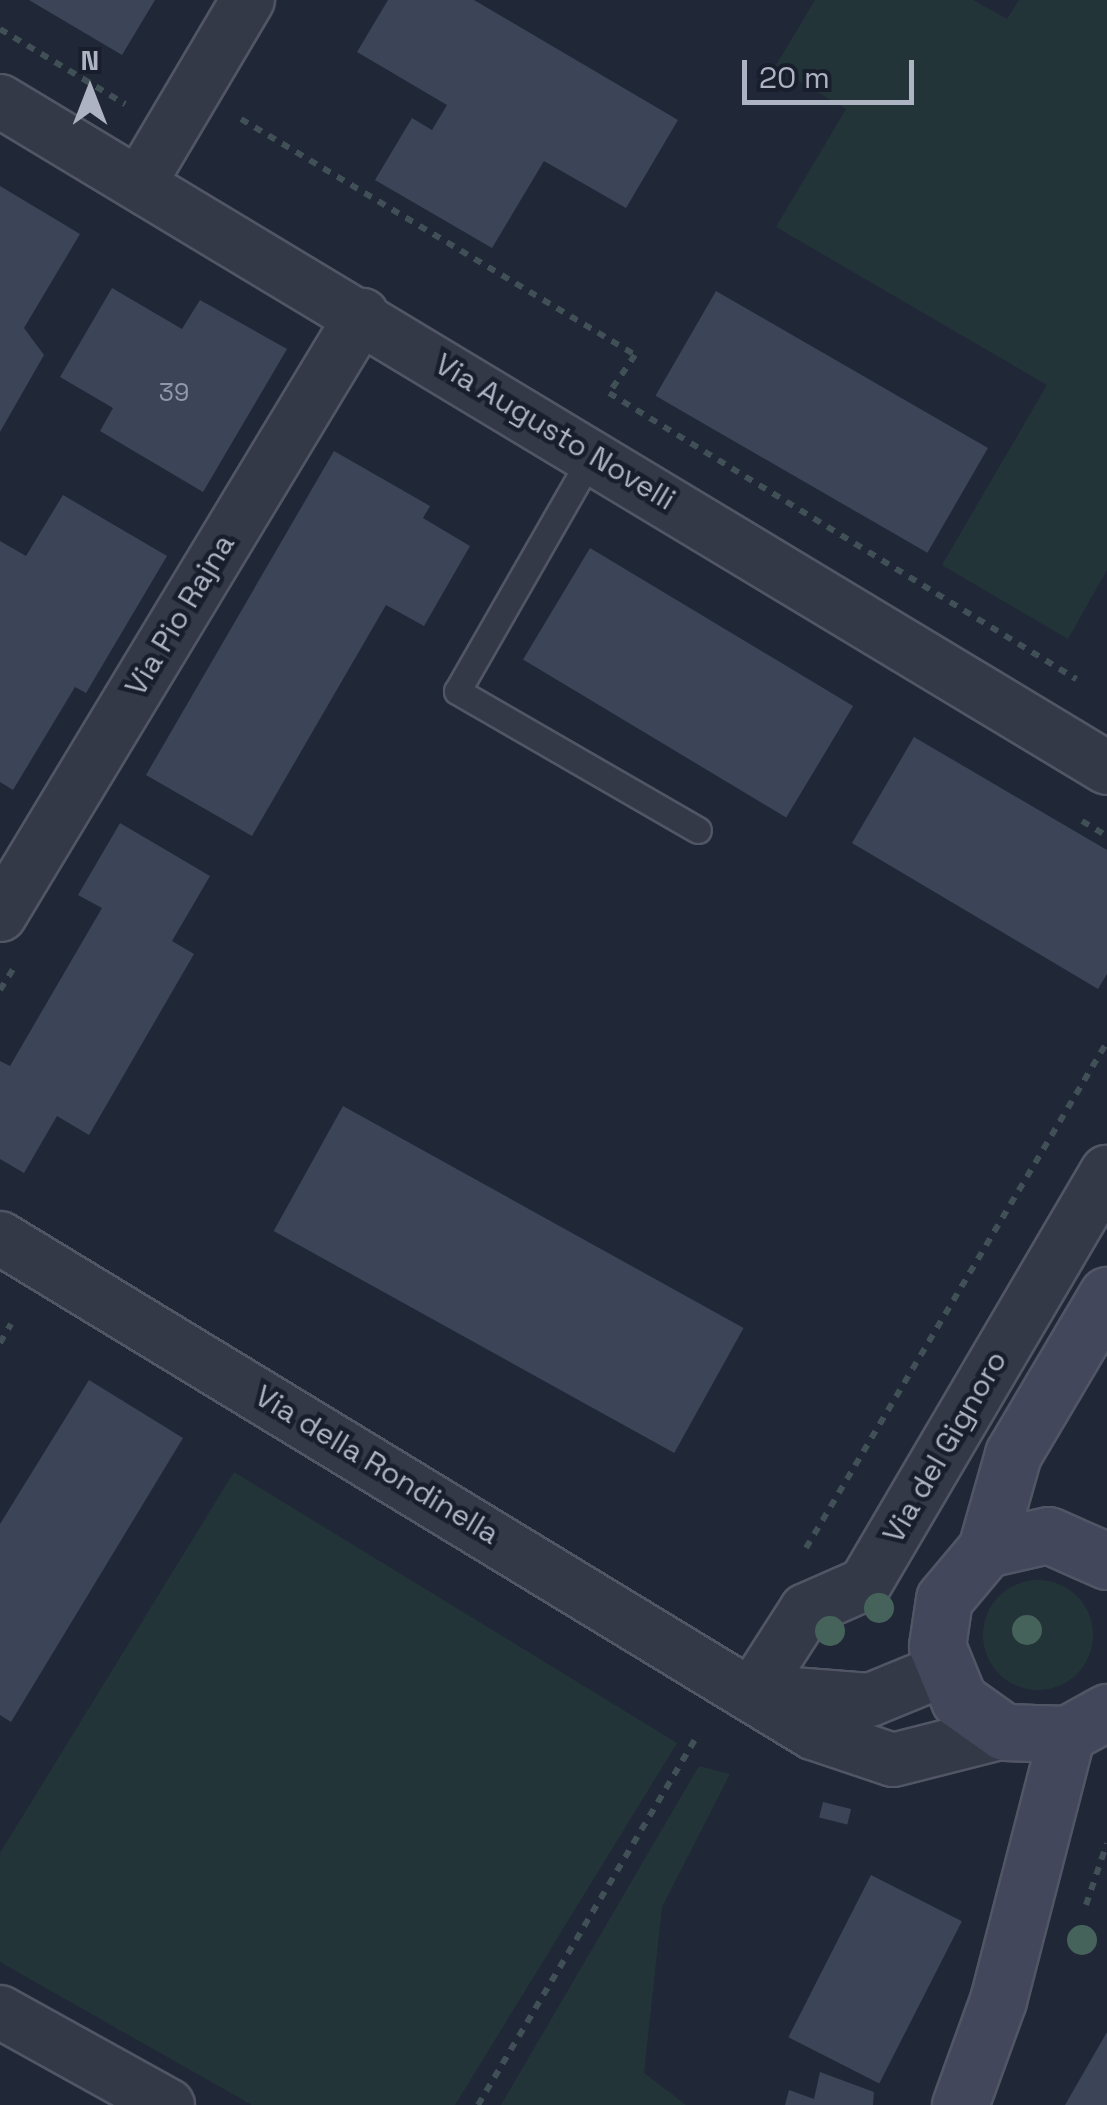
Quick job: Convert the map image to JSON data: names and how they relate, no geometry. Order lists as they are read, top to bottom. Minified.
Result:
{"streets":{"main road":["Via del Gignoro"],"street":["Via Augusto Novelli","Via Pio Rajna","Via della Rondinella"]},"crossings":[["Via Augusto Novelli","Via Pio Rajna"],["Via del Gignoro","Via della Rondinella"]],"house_numbers":["39"],"scale_bar":"20 m","north":"top"}
